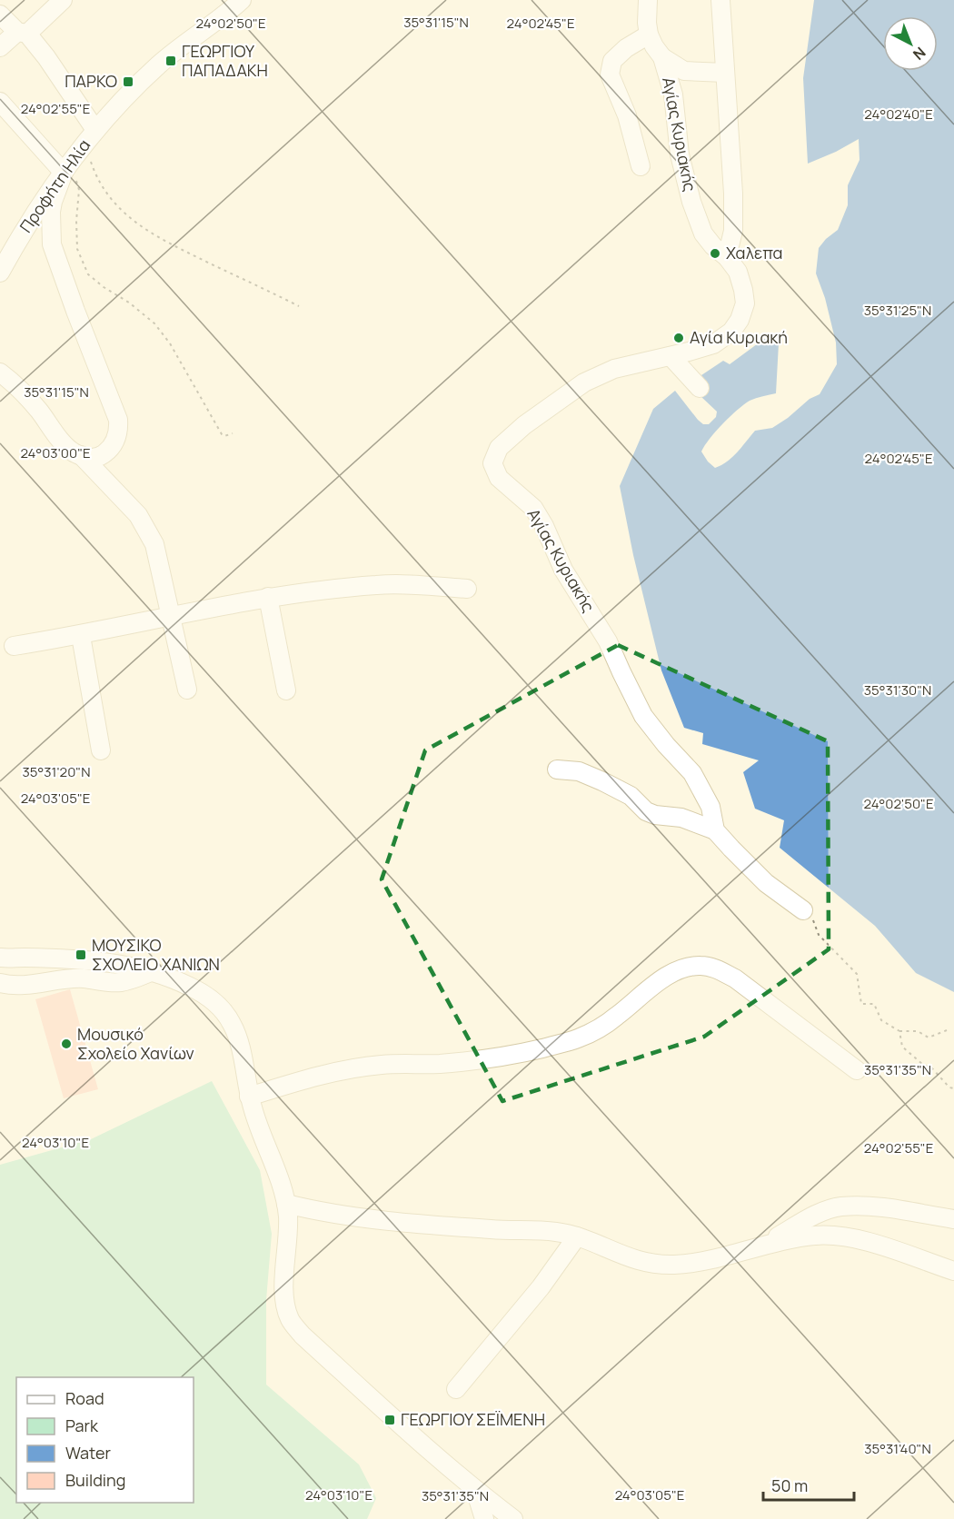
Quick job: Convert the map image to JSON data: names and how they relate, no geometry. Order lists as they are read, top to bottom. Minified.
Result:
{"streets":{"street":["Αγίας Κυριακής","Προφήτη Ηλία"]},"places":{"transit":["ΓΕΩΡΓΙΟΥ ΠΑΠΑΔΑΚΗ","ΠΑΡΚΟ","ΜΟΥΣΙΚΟ ΣΧΟΛΕΙΟ ΧΑΝΙΩΝ","ΓΕΩΡΓΙΟΥ ΣΕΪΜΕΝΗ"],"other":["Χαλεπα","Αγία Κυριακή","Μουσικό Σχολείο Χανίων"]},"legend":["Road","Park","Water","Building"],"scale_bar":"50 m","north":"bottom right","coordinates":["35°31'15\"N","24°02'50\"E","24°02'45\"E","24°02'55\"E","24°02'40\"E","35°31'25\"N","24°03'00\"E","35°31'30\"N","35°31'20\"N","24°03'05\"E","35°31'35\"N","24°03'10\"E","35°31'40\"N"]}
